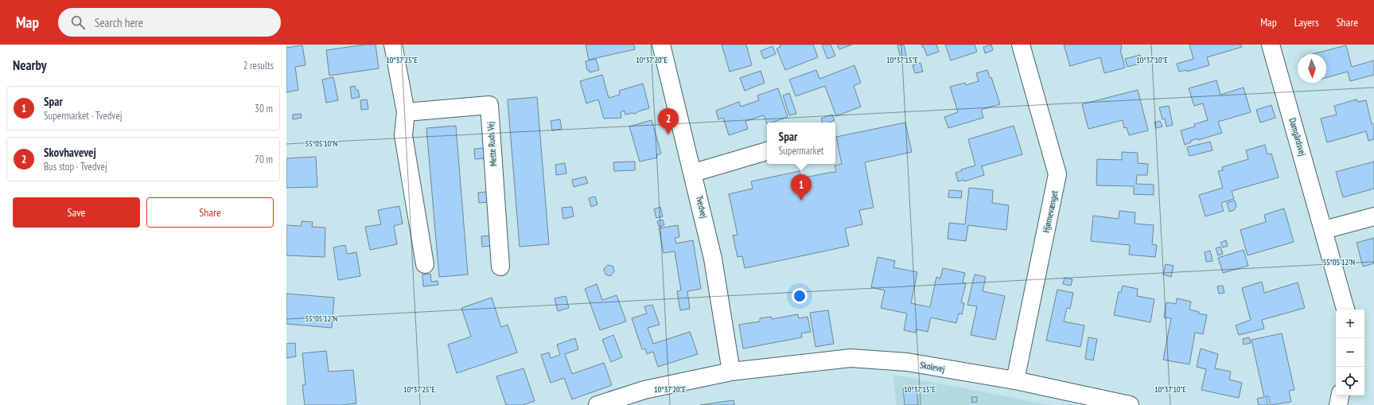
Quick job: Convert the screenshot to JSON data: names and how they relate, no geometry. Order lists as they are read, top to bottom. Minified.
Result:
{"streets":{"street":["Damgårdsvej","Mette Ruds Vej","Tvedvej","Hjørnevænget","Skolevej"]},"crossings":[["Tvedvej","Skolevej"],["Hjørnevænget","Skolevej"]],"north":"bottom","page":{"header":"Map","search":"Search here","nav":["Map","Layers","Share"],"heading":["Nearby","2 results"],"list":[{"mark":"1","name":"Spar","note":"Supermarket · Tvedvej","value":"30 m"},{"mark":"2","name":"Skovhavevej","note":"Bus stop · Tvedvej","value":"70 m"}],"pins":["2","1"],"popup":["Spar","Supermarket"],"buttons":["Save","Share"],"map_buttons":["+","−"]},"coordinates":["10°37'25\"E","10°37'20\"E","10°37'15\"E","10°37'10\"E","55°05'10\"N","55°05'12\"N"]}
